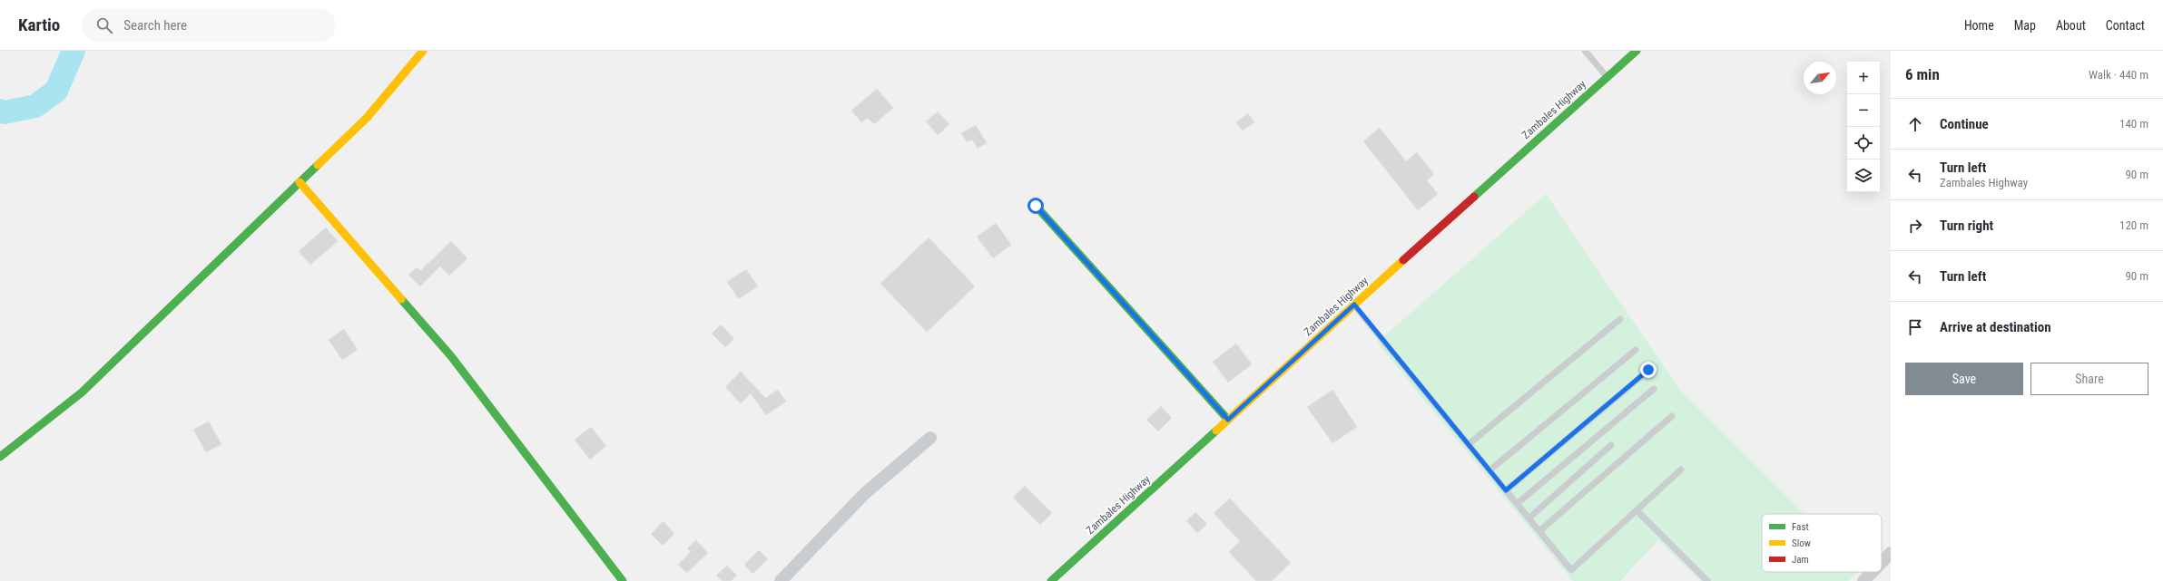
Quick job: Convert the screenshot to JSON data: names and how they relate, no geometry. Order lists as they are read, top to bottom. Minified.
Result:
{"streets":{"street":["Zambales Highway"]},"legend":["Fast","Slow","Jam"],"north":"top right","page":{"header":"Kartio","search":"Search here","nav":["Home","Map","About","Contact"],"heading":["6 min","Walk · 440 m"],"map_buttons":["+","−"],"list":[["Continue","140 m"],["Turn left","Zambales Highway","90 m"],["Turn right","120 m"],["Turn left","90 m"],"Arrive at destination"],"buttons":["Save","Share"]}}
